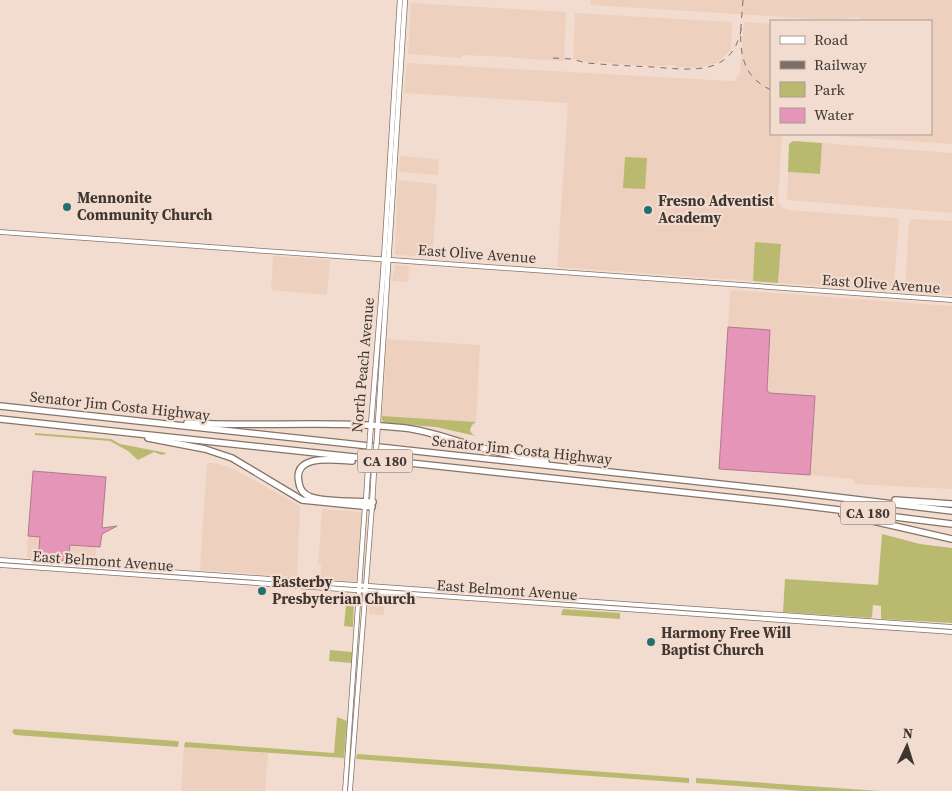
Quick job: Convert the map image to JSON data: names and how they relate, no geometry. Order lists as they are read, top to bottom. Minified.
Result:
{"streets":{"highway":["Senator Jim Costa Highway","CA 180"],"main road":["East Olive Avenue","North Peach Avenue","East Belmont Avenue"]},"crossings":[["East Olive Avenue","North Peach Avenue"],["North Peach Avenue","East Belmont Avenue"],["Senator Jim Costa Highway","CA 180"]],"places":["Mennonite Community Church","Fresno Adventist Academy","Easterby Presbyterian Church","Harmony Free Will Baptist Church"],"legend":["Road","Railway","Park","Water"],"north":"top"}
